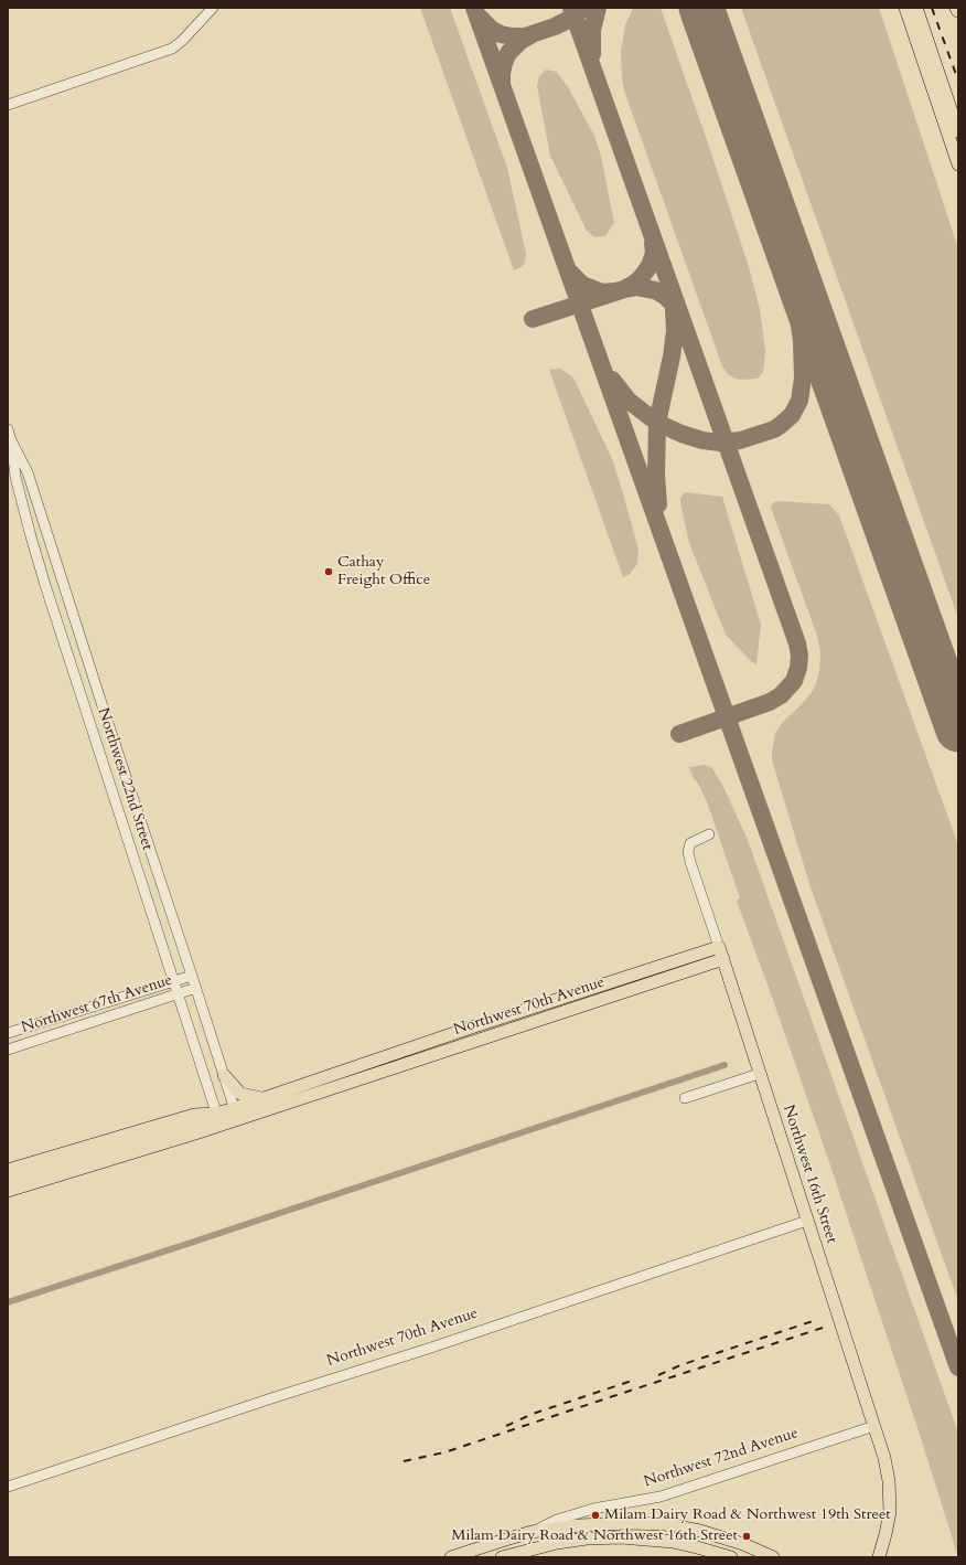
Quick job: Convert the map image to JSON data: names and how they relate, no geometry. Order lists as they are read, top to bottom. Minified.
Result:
{"streets":{"main road":["Northwest 70th Avenue","Northwest 16th Street","Northwest 72nd Avenue"],"street":["Northwest 22nd Street","Northwest 67th Avenue"]},"crossings":[["Northwest 22nd Street","Northwest 67th Avenue"],["Northwest 22nd Street","Northwest 70th Avenue"],["Northwest 70th Avenue","Northwest 16th Street"],["Northwest 16th Street","Northwest 72nd Avenue"]],"places":["Cathay Freight Office","Milam Dairy Road & Northwest 19th Street","Milam Dairy Road & Northwest 16th Street"]}
